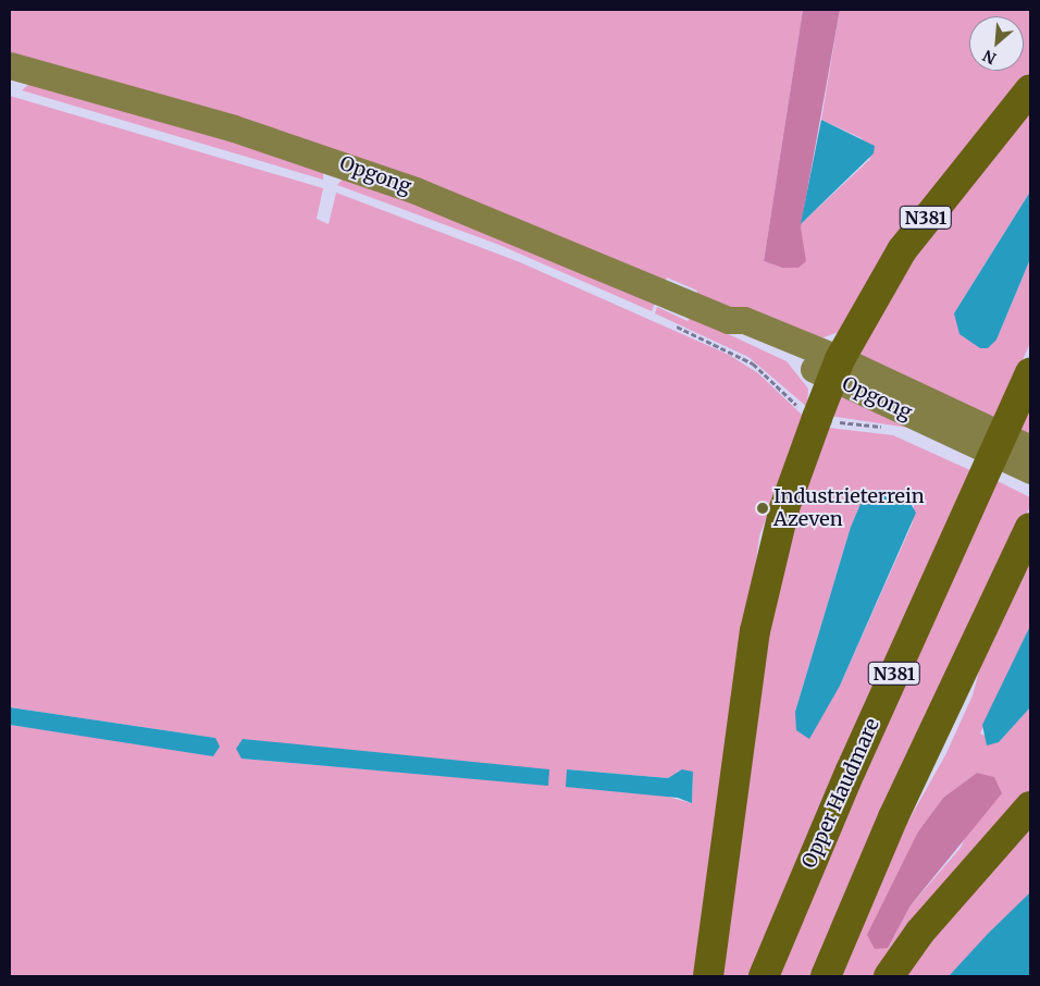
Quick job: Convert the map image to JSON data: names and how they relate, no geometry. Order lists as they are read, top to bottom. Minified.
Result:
{"streets":{"highway":["N381","Opper Haudmare"],"main road":["Opgong"]},"crossings":[["Opgong","N381"]],"places":["Industrieterrein Azeven"],"north":"bottom left"}
